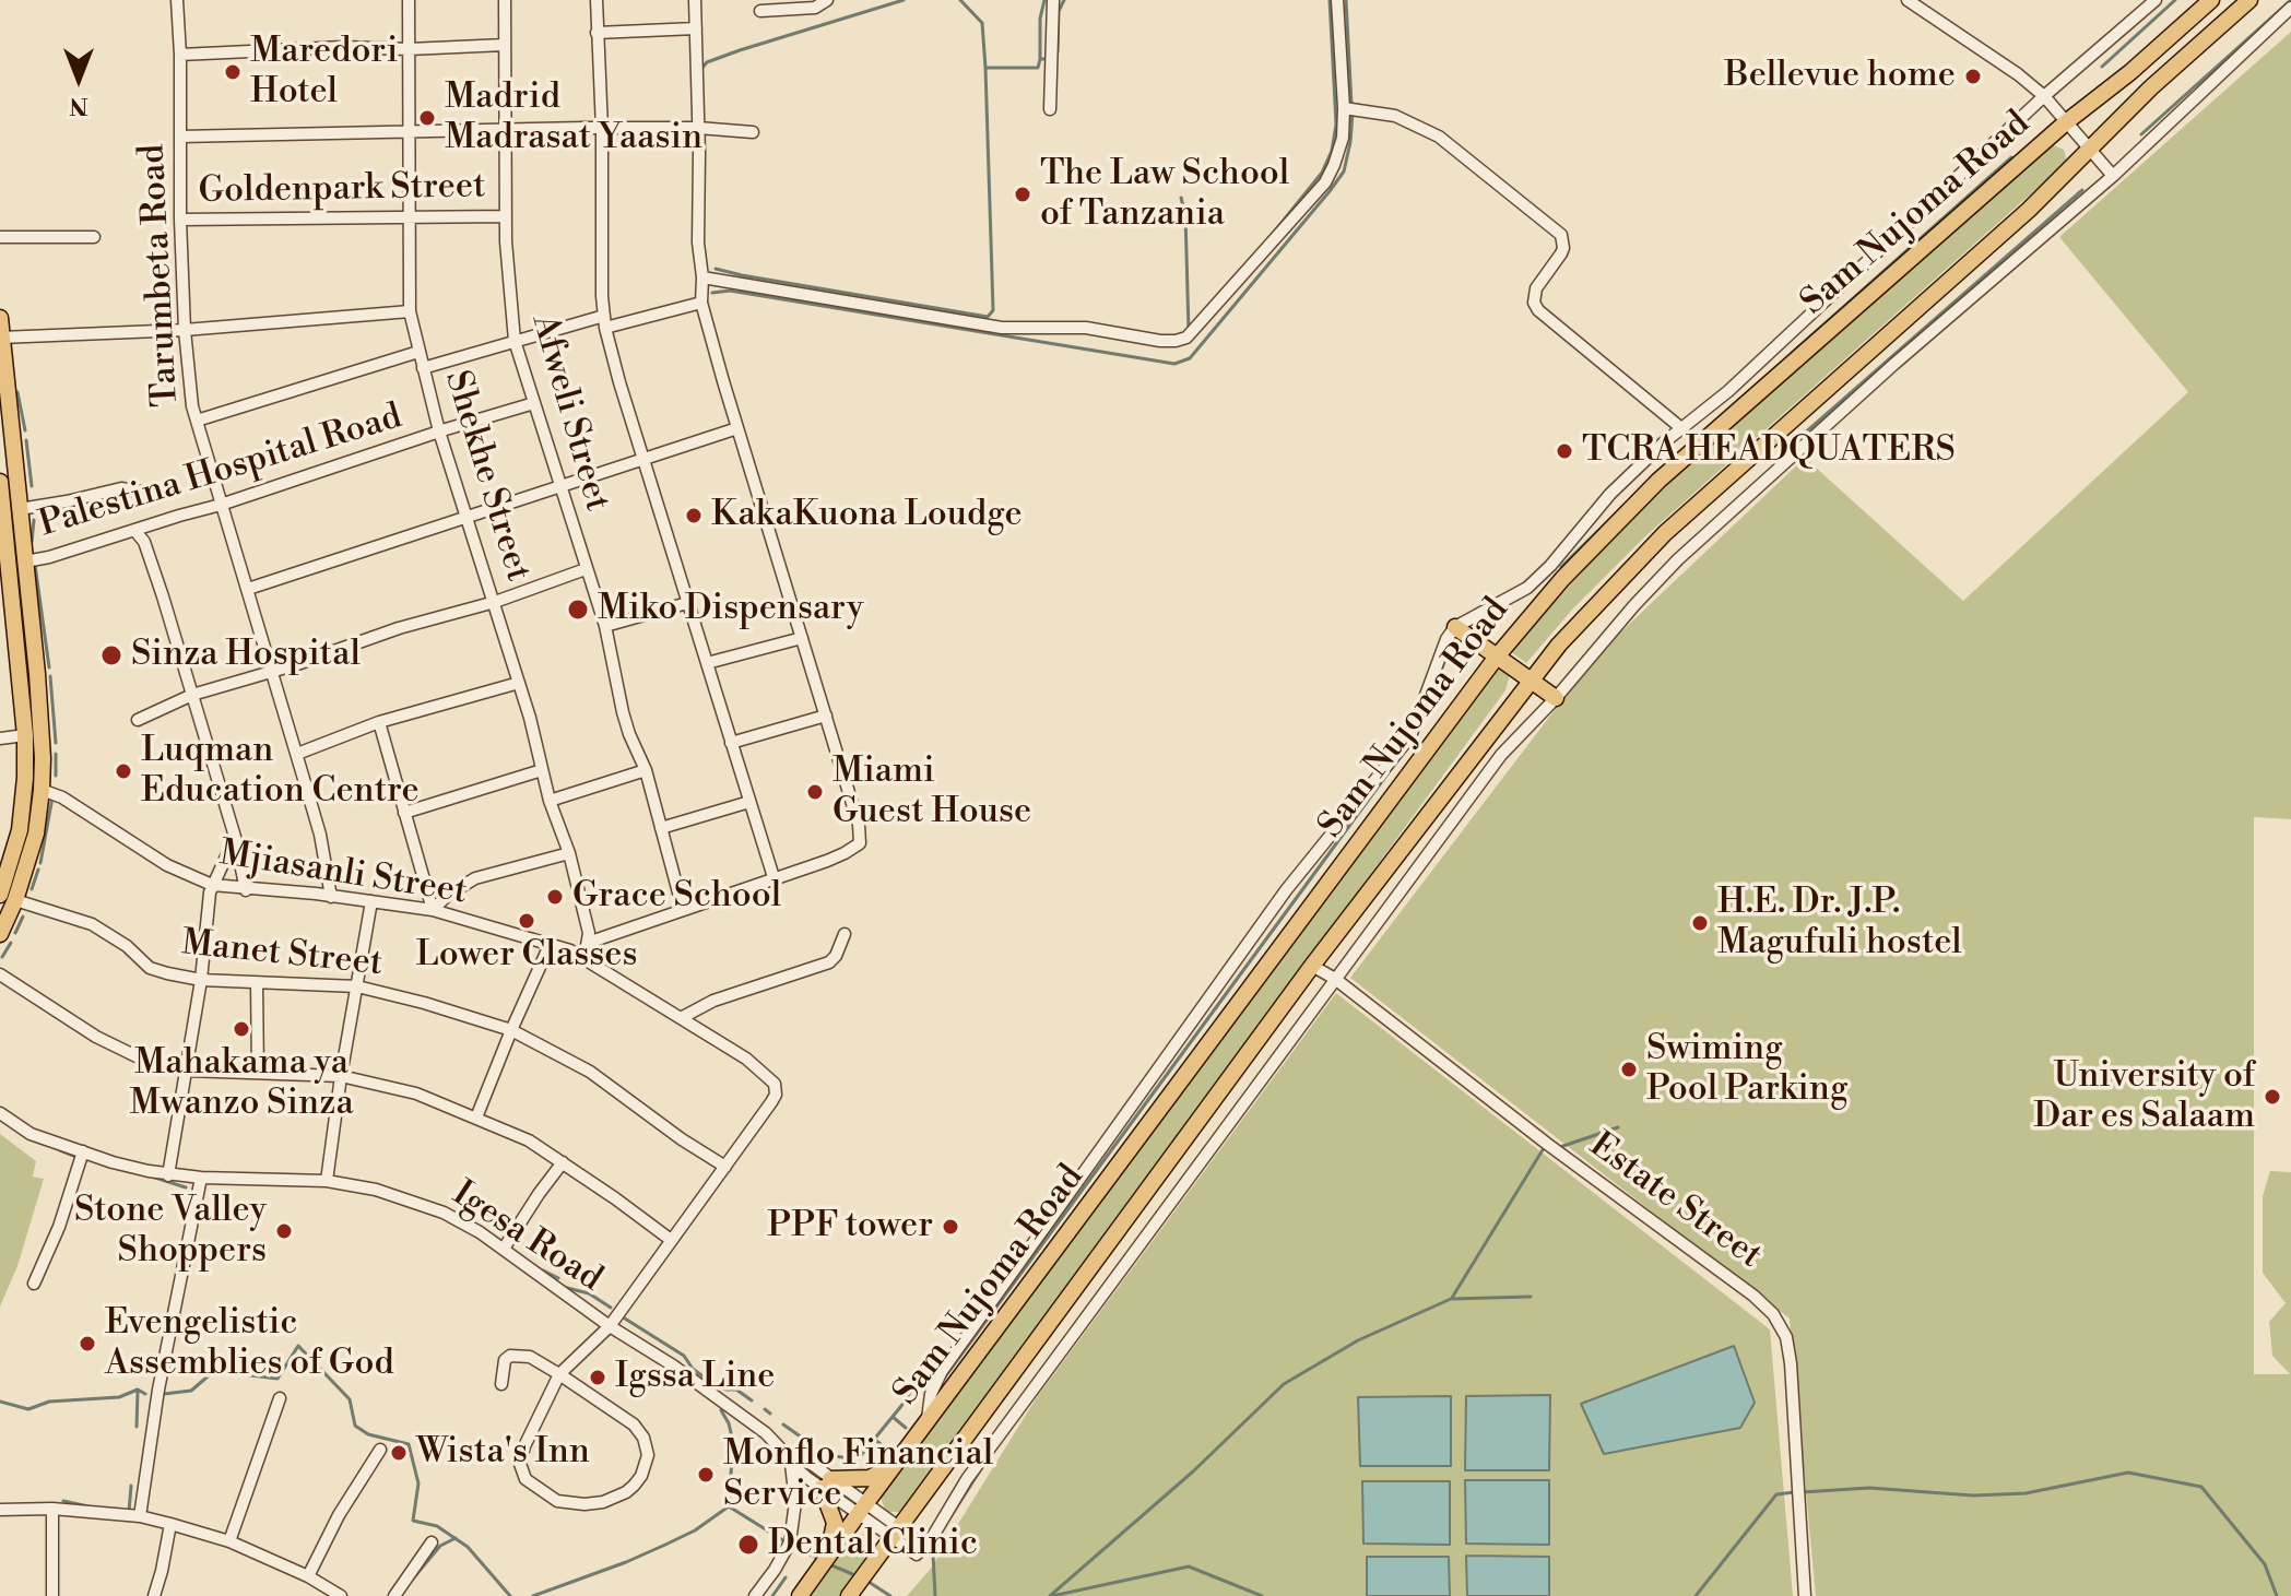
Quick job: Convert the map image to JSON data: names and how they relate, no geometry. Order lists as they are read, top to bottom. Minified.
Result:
{"streets":{"main road":["Sam Nujoma Road"],"street":["Goldenpark Street","Tarumbeta Road","Afweli Street","Palestina Hospital Road","Shekhe Street","Mjiasanli Street","Manet Street","Estate Street","Igesa Road"]},"crossings":[["Goldenpark Street","Tarumbeta Road"],["Goldenpark Street","Afweli Street"],["Goldenpark Street","Shekhe Street"],["Sam Nujoma Road","Estate Street"],["Sam Nujoma Road","Igesa Road"],["Tarumbeta Road","Palestina Hospital Road"],["Tarumbeta Road","Mjiasanli Street"],["Afweli Street","Palestina Hospital Road"],["Palestina Hospital Road","Shekhe Street"],["Shekhe Street","Mjiasanli Street"],["Mjiasanli Street","Manet Street"],["Estate Street","Igesa Road"]],"places":["Maredori Hotel","Bellevue home","Madrid Madrasat Yaasin","The Law School of Tanzania","TCRA HEADQUATERS","KakaKuona Loudge","Miko Dispensary","Sinza Hospital","Luqman Education Centre","Miami Guest House","Grace School","Lower Classes","H.E. Dr. J.P. Magufuli hostel","Mahakama ya Mwanzo Sinza","Swiming Pool Parking","University of Dar es Salaam","PPF tower","Stone Valley Shoppers","Evengelistic Assemblies of God","Igssa Line","Wista's Inn","Monflo Financial Service","Dental Clinic"],"north":"bottom"}
